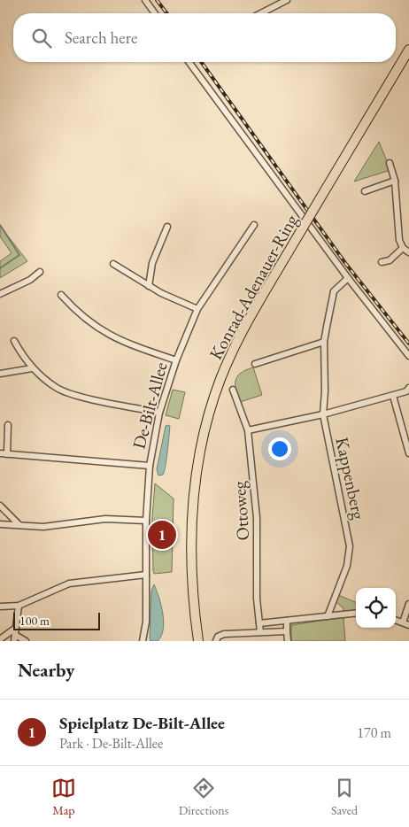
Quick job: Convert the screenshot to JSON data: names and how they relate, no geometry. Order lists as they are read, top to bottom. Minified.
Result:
{"streets":{"main road":["Konrad-Adenauer-Ring"],"street":["De-Bilt-Allee","Kappenberg","Ottoweg"]},"scale_bar":"100 m","page":{"search":"Search here","pins":"1","scale":"100 m","heading":"Nearby","list":[{"mark":"1","name":"Spielplatz De-Bilt-Allee","note":"Park · De-Bilt-Allee","value":"170 m"}],"nav":["Map","Directions","Saved"]}}
